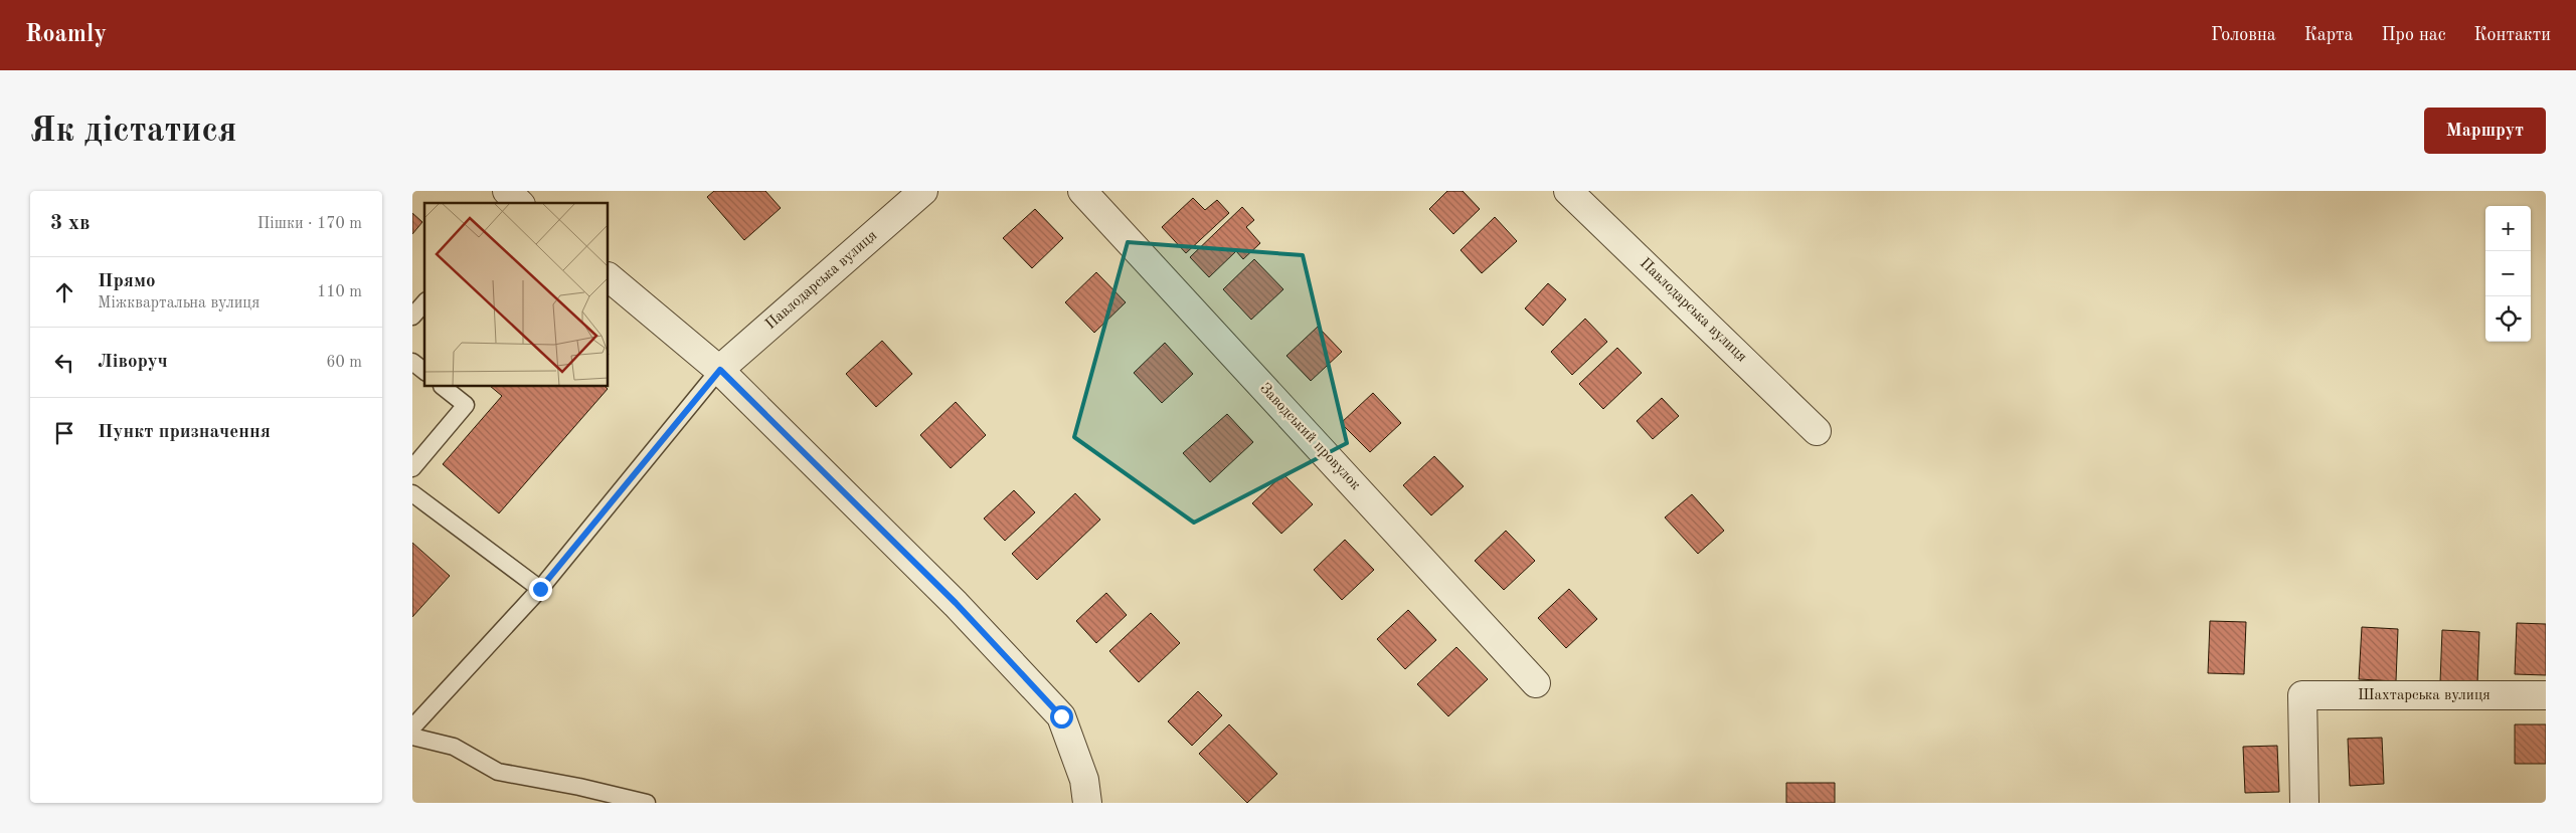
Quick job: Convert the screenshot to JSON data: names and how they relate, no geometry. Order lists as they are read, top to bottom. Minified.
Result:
{"streets":{"street":["Павлодарська вулиця","Заводський провулок","Шахтарська вулиця"]},"page":{"header":"Roamly","nav":["Головна","Карта","Про нас","Контакти"],"buttons":"Маршрут","title":"Як дістатися","heading":["3 хв","Пішки · 170 m"],"map_buttons":["+","−"],"list":[["Прямо","Міжквартальна вулиця","110 m"],["Ліворуч","60 m"],"Пункт призначення"]}}
